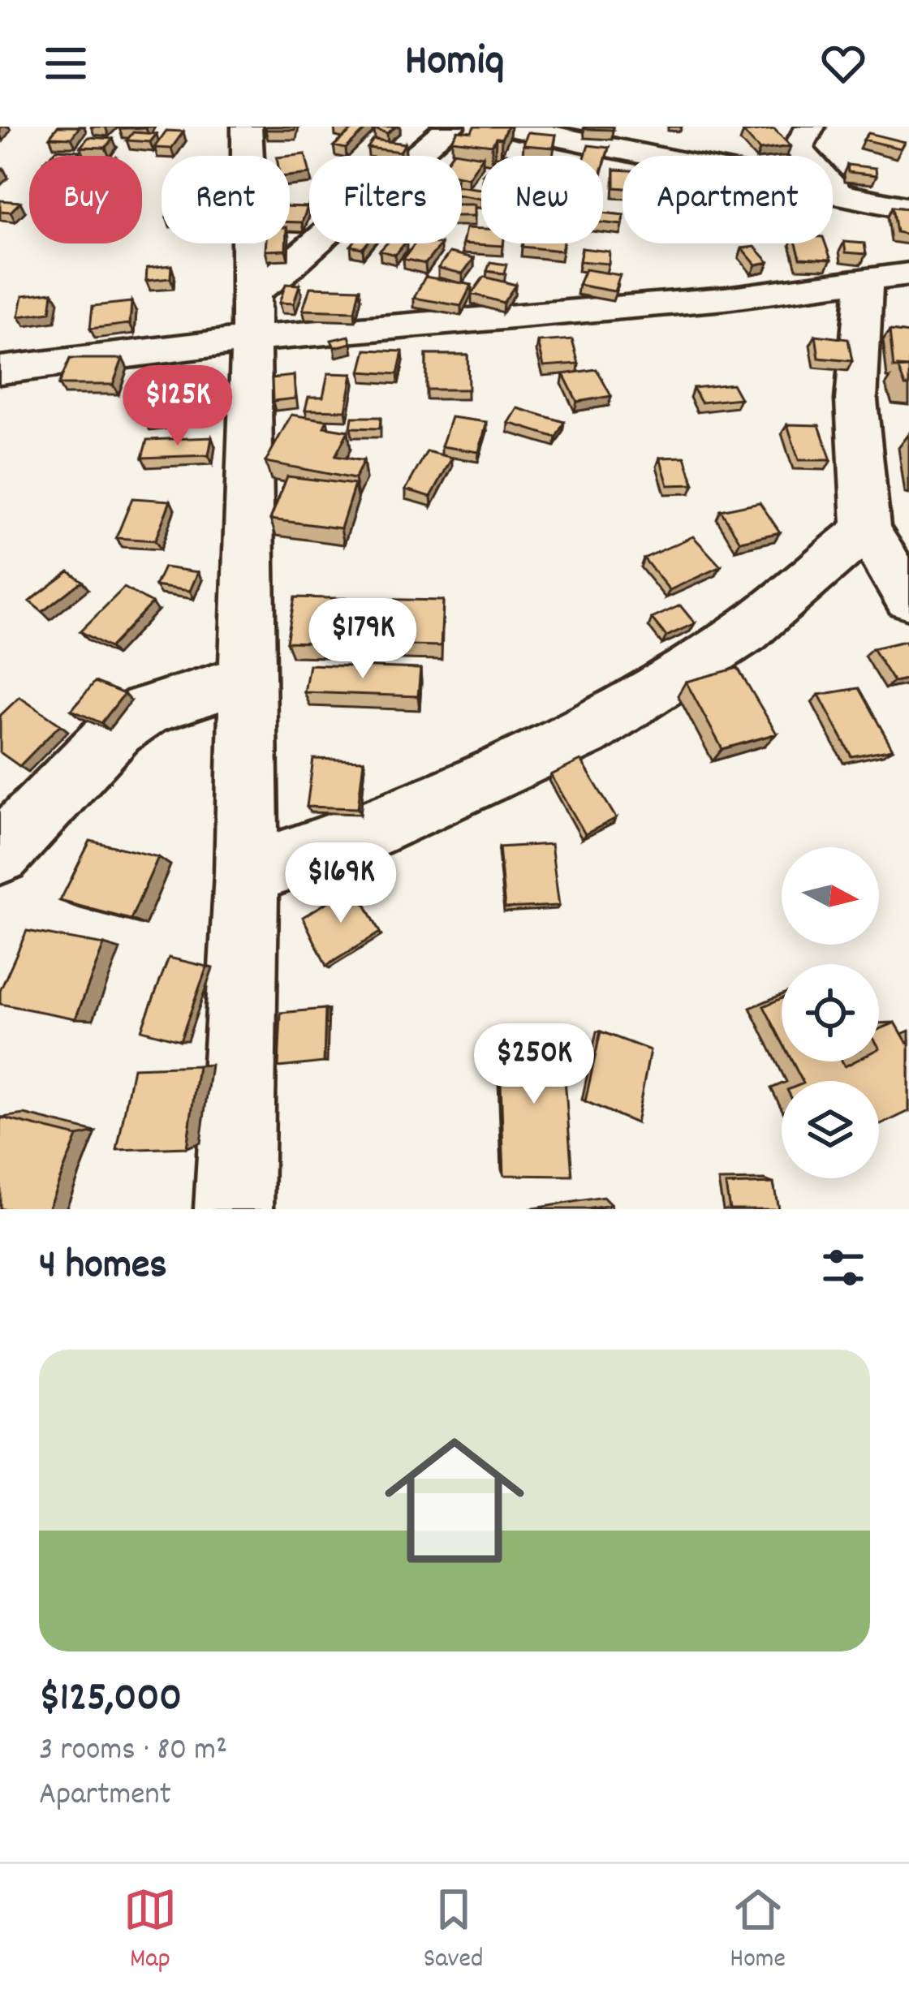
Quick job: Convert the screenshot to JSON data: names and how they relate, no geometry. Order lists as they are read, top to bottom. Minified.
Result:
{"north":"right","page":{"header":"Homiq","chip":["Buy","Rent","Filters","New","Apartment"],"price":["$125K","$179K","$169K","$250K"],"heading":"4 homes","list":[{"name":"$125,000","note":"3 rooms · 80 m² · Apartment"}],"tabs":["Map","Saved","Home"]}}
